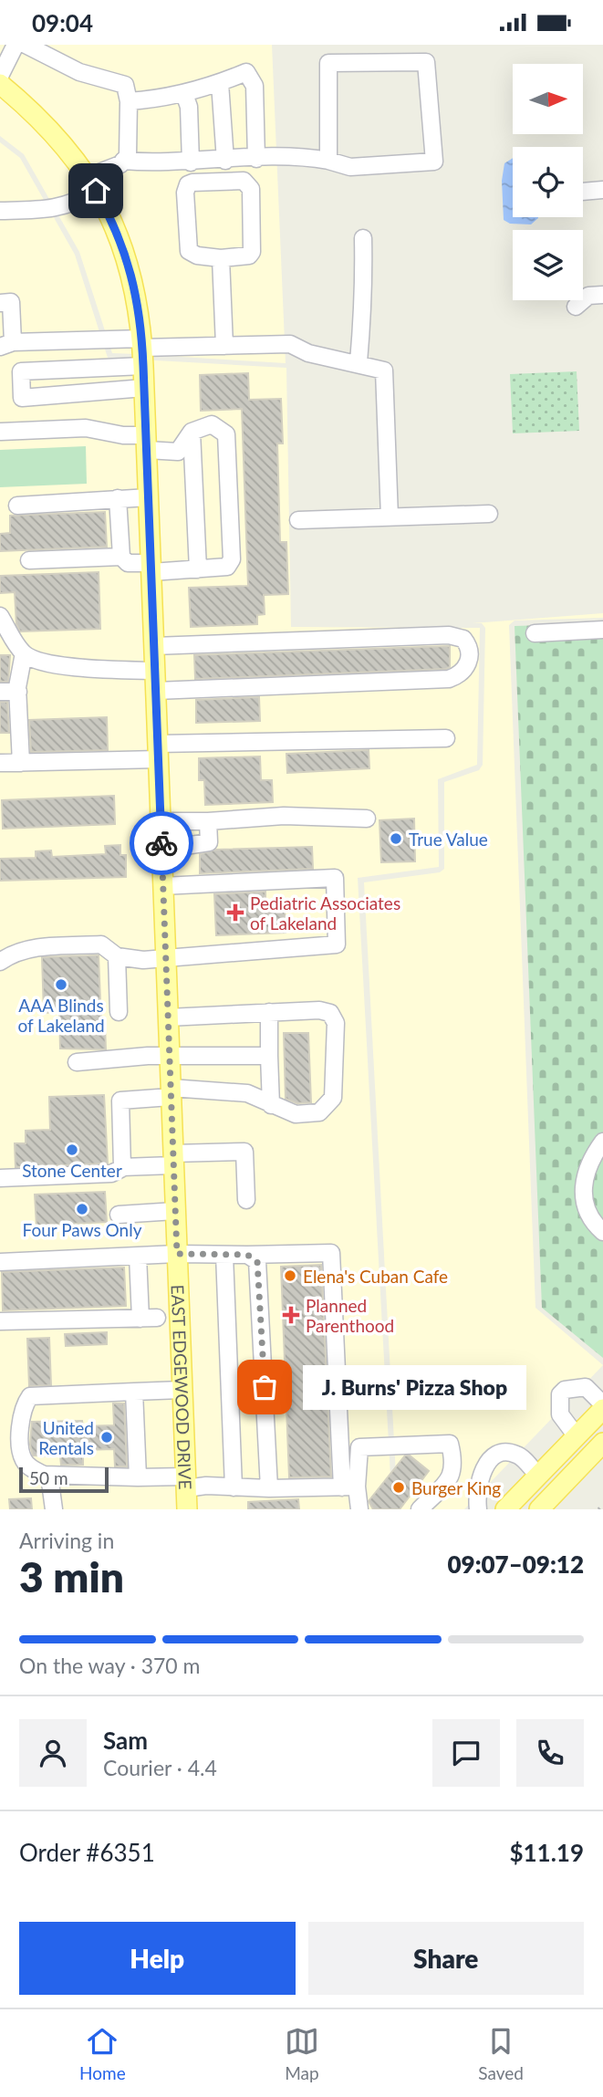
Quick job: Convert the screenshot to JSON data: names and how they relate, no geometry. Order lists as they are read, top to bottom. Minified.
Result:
{"streets":{"main road":["EAST EDGEWOOD DRIVE"]},"places":{"other":["True Value","AAA Blinds of Lakeland","Stone Center","Four Paws Only","Elena's Cuban Cafe","J. Burns' Pizza Shop","United Rentals","Burger King"],"health":["Pediatric Associates of Lakeland","Planned Parenthood"]},"scale_bar":"50 m","north":"right","page":{"status":"09:04","bubble":"J. Burns' Pizza Shop","scale":"50 m","heading":["3 min","Arriving in","09:07–09:12"],"panel":["Sam","Courier · 4.4","Order #6351","$11.19"],"bar":"On the way · 370 m","buttons":["Help","Share"],"tabs":["Home","Map","Saved"]}}
